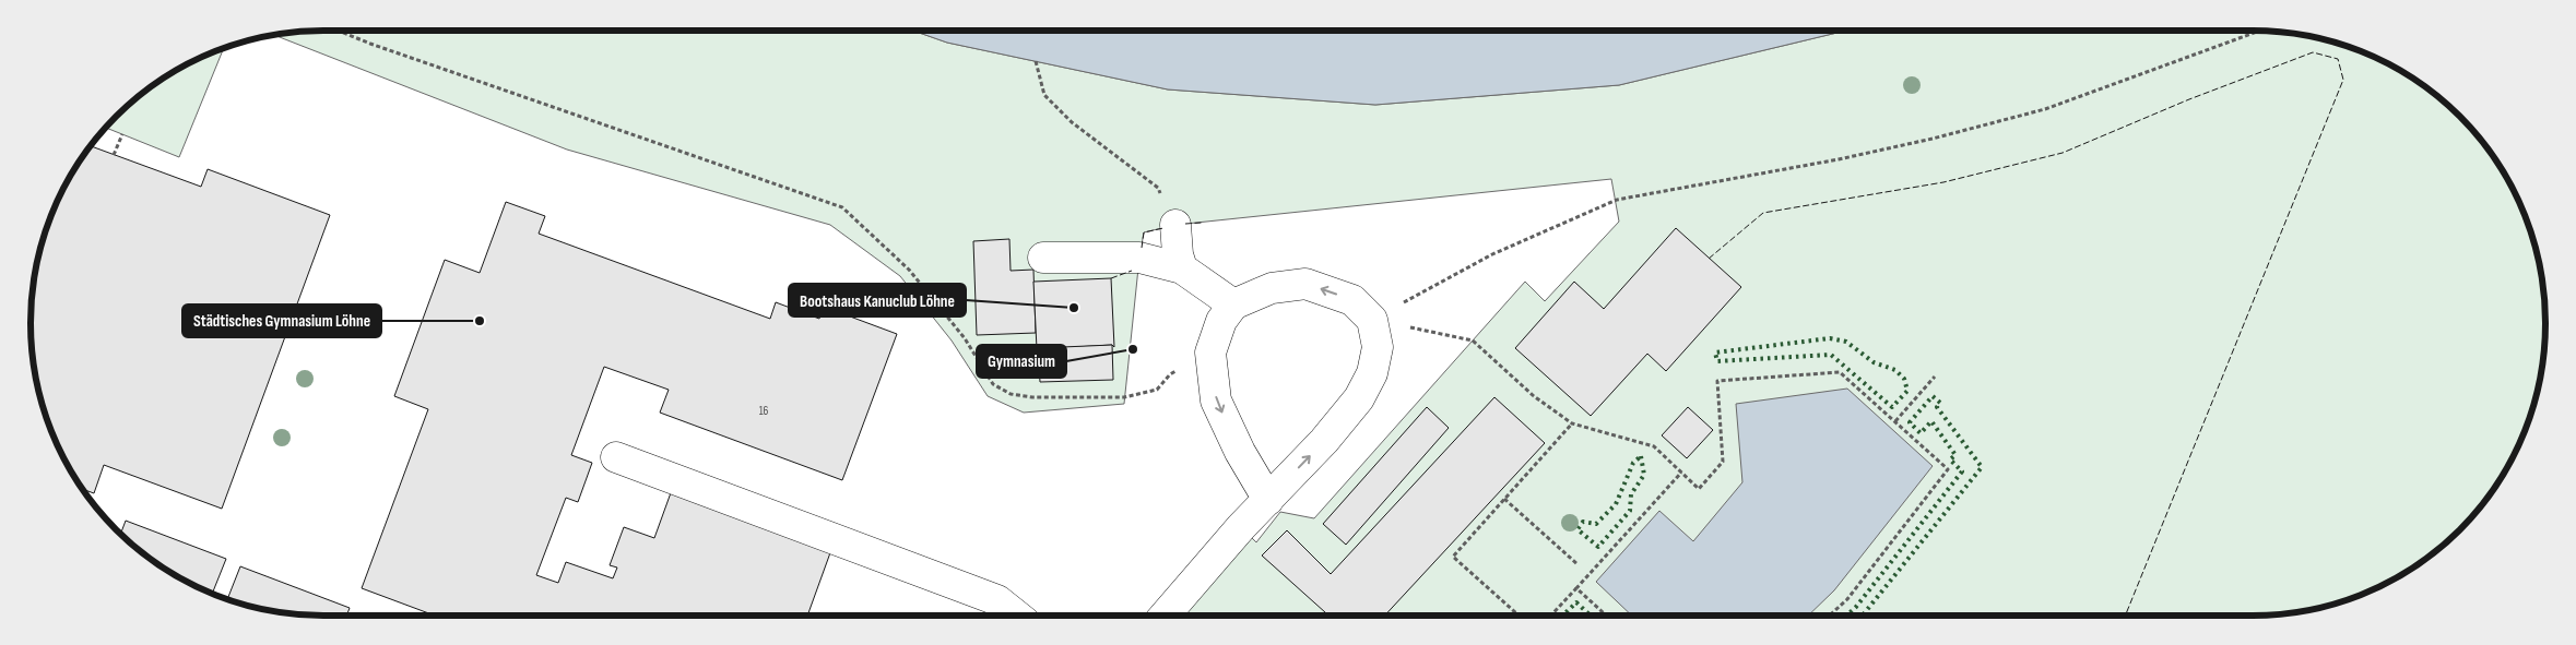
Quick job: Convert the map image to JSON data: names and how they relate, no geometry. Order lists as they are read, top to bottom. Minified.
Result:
{"places":["Bootshaus Kanuclub Löhne","Städtisches Gymnasium Löhne","Gymnasium"],"house_numbers":["16"]}
